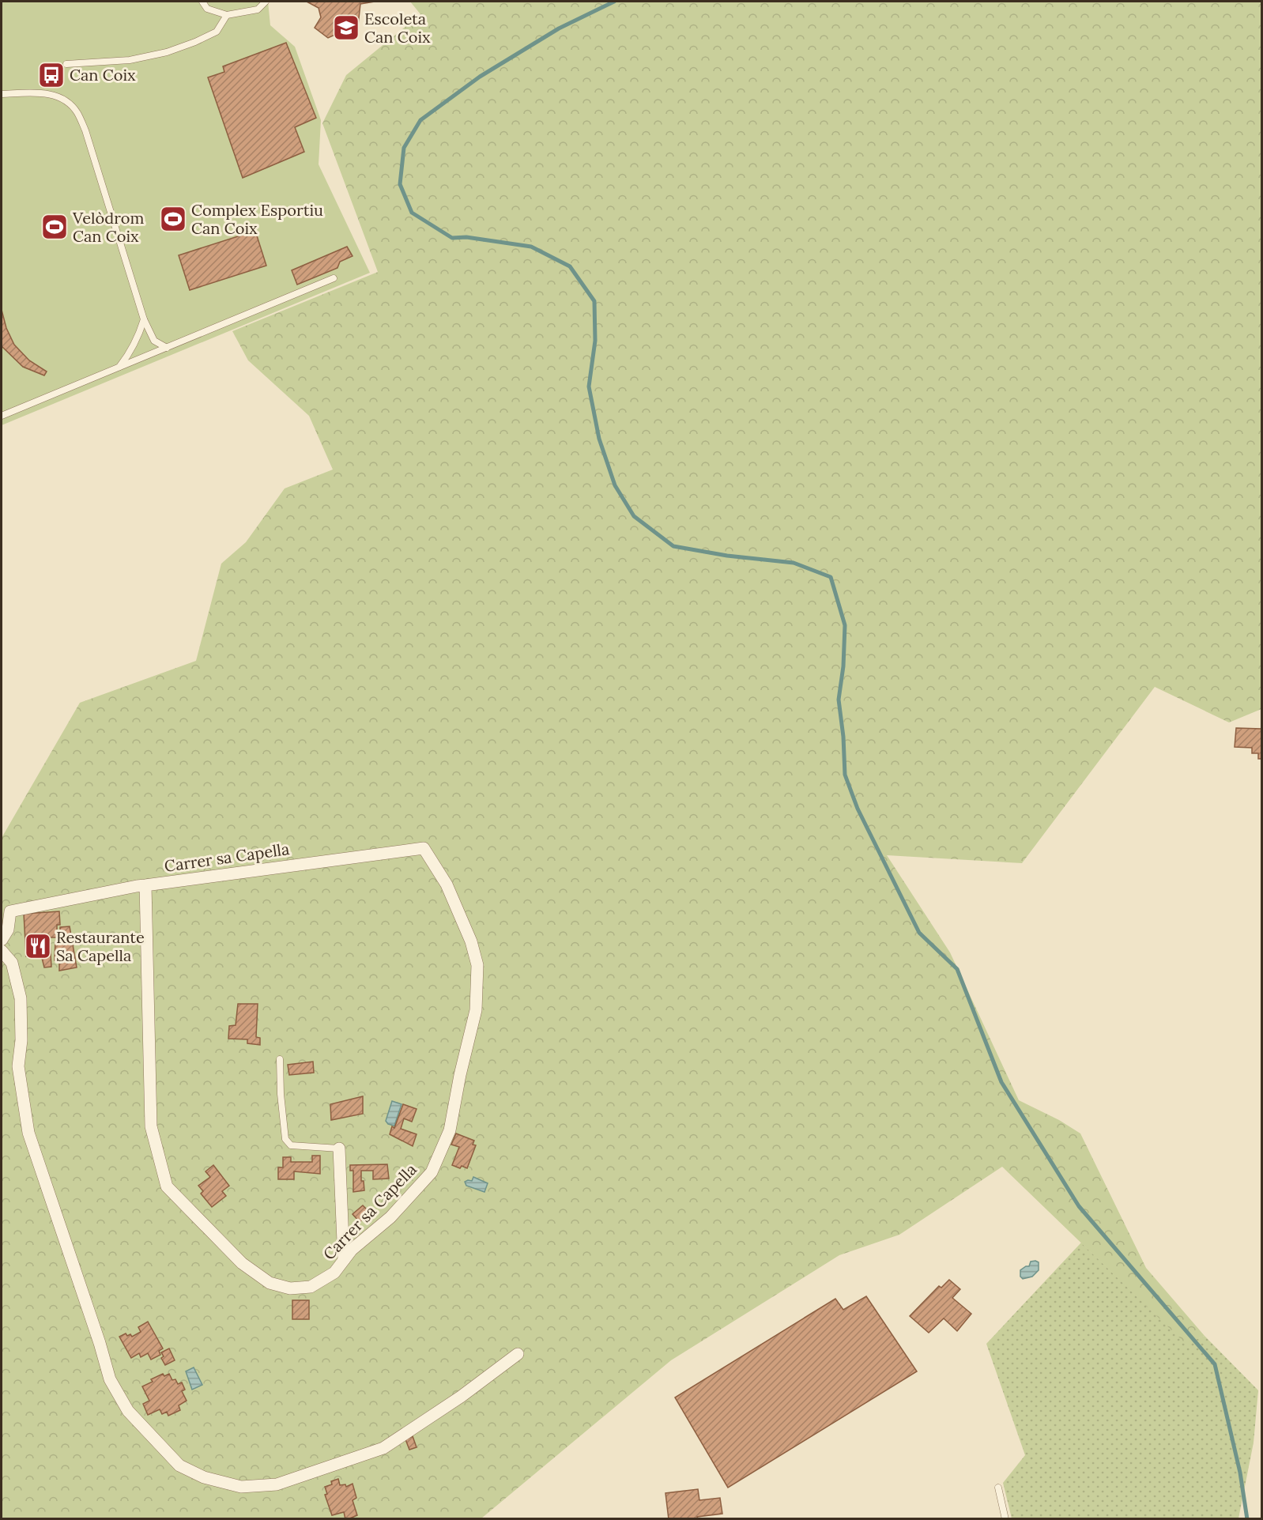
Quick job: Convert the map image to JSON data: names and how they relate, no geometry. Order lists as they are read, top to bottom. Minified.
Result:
{"streets":{"street":["Carrer sa Capella"]},"places":{"school or university":["Escoleta Can Coix"],"bus stop":["Can Coix"],"sports":["Complex Esportiu Can Coix","Velòdrom Can Coix"],"restaurant":["Restaurante Sa Capella"]}}
